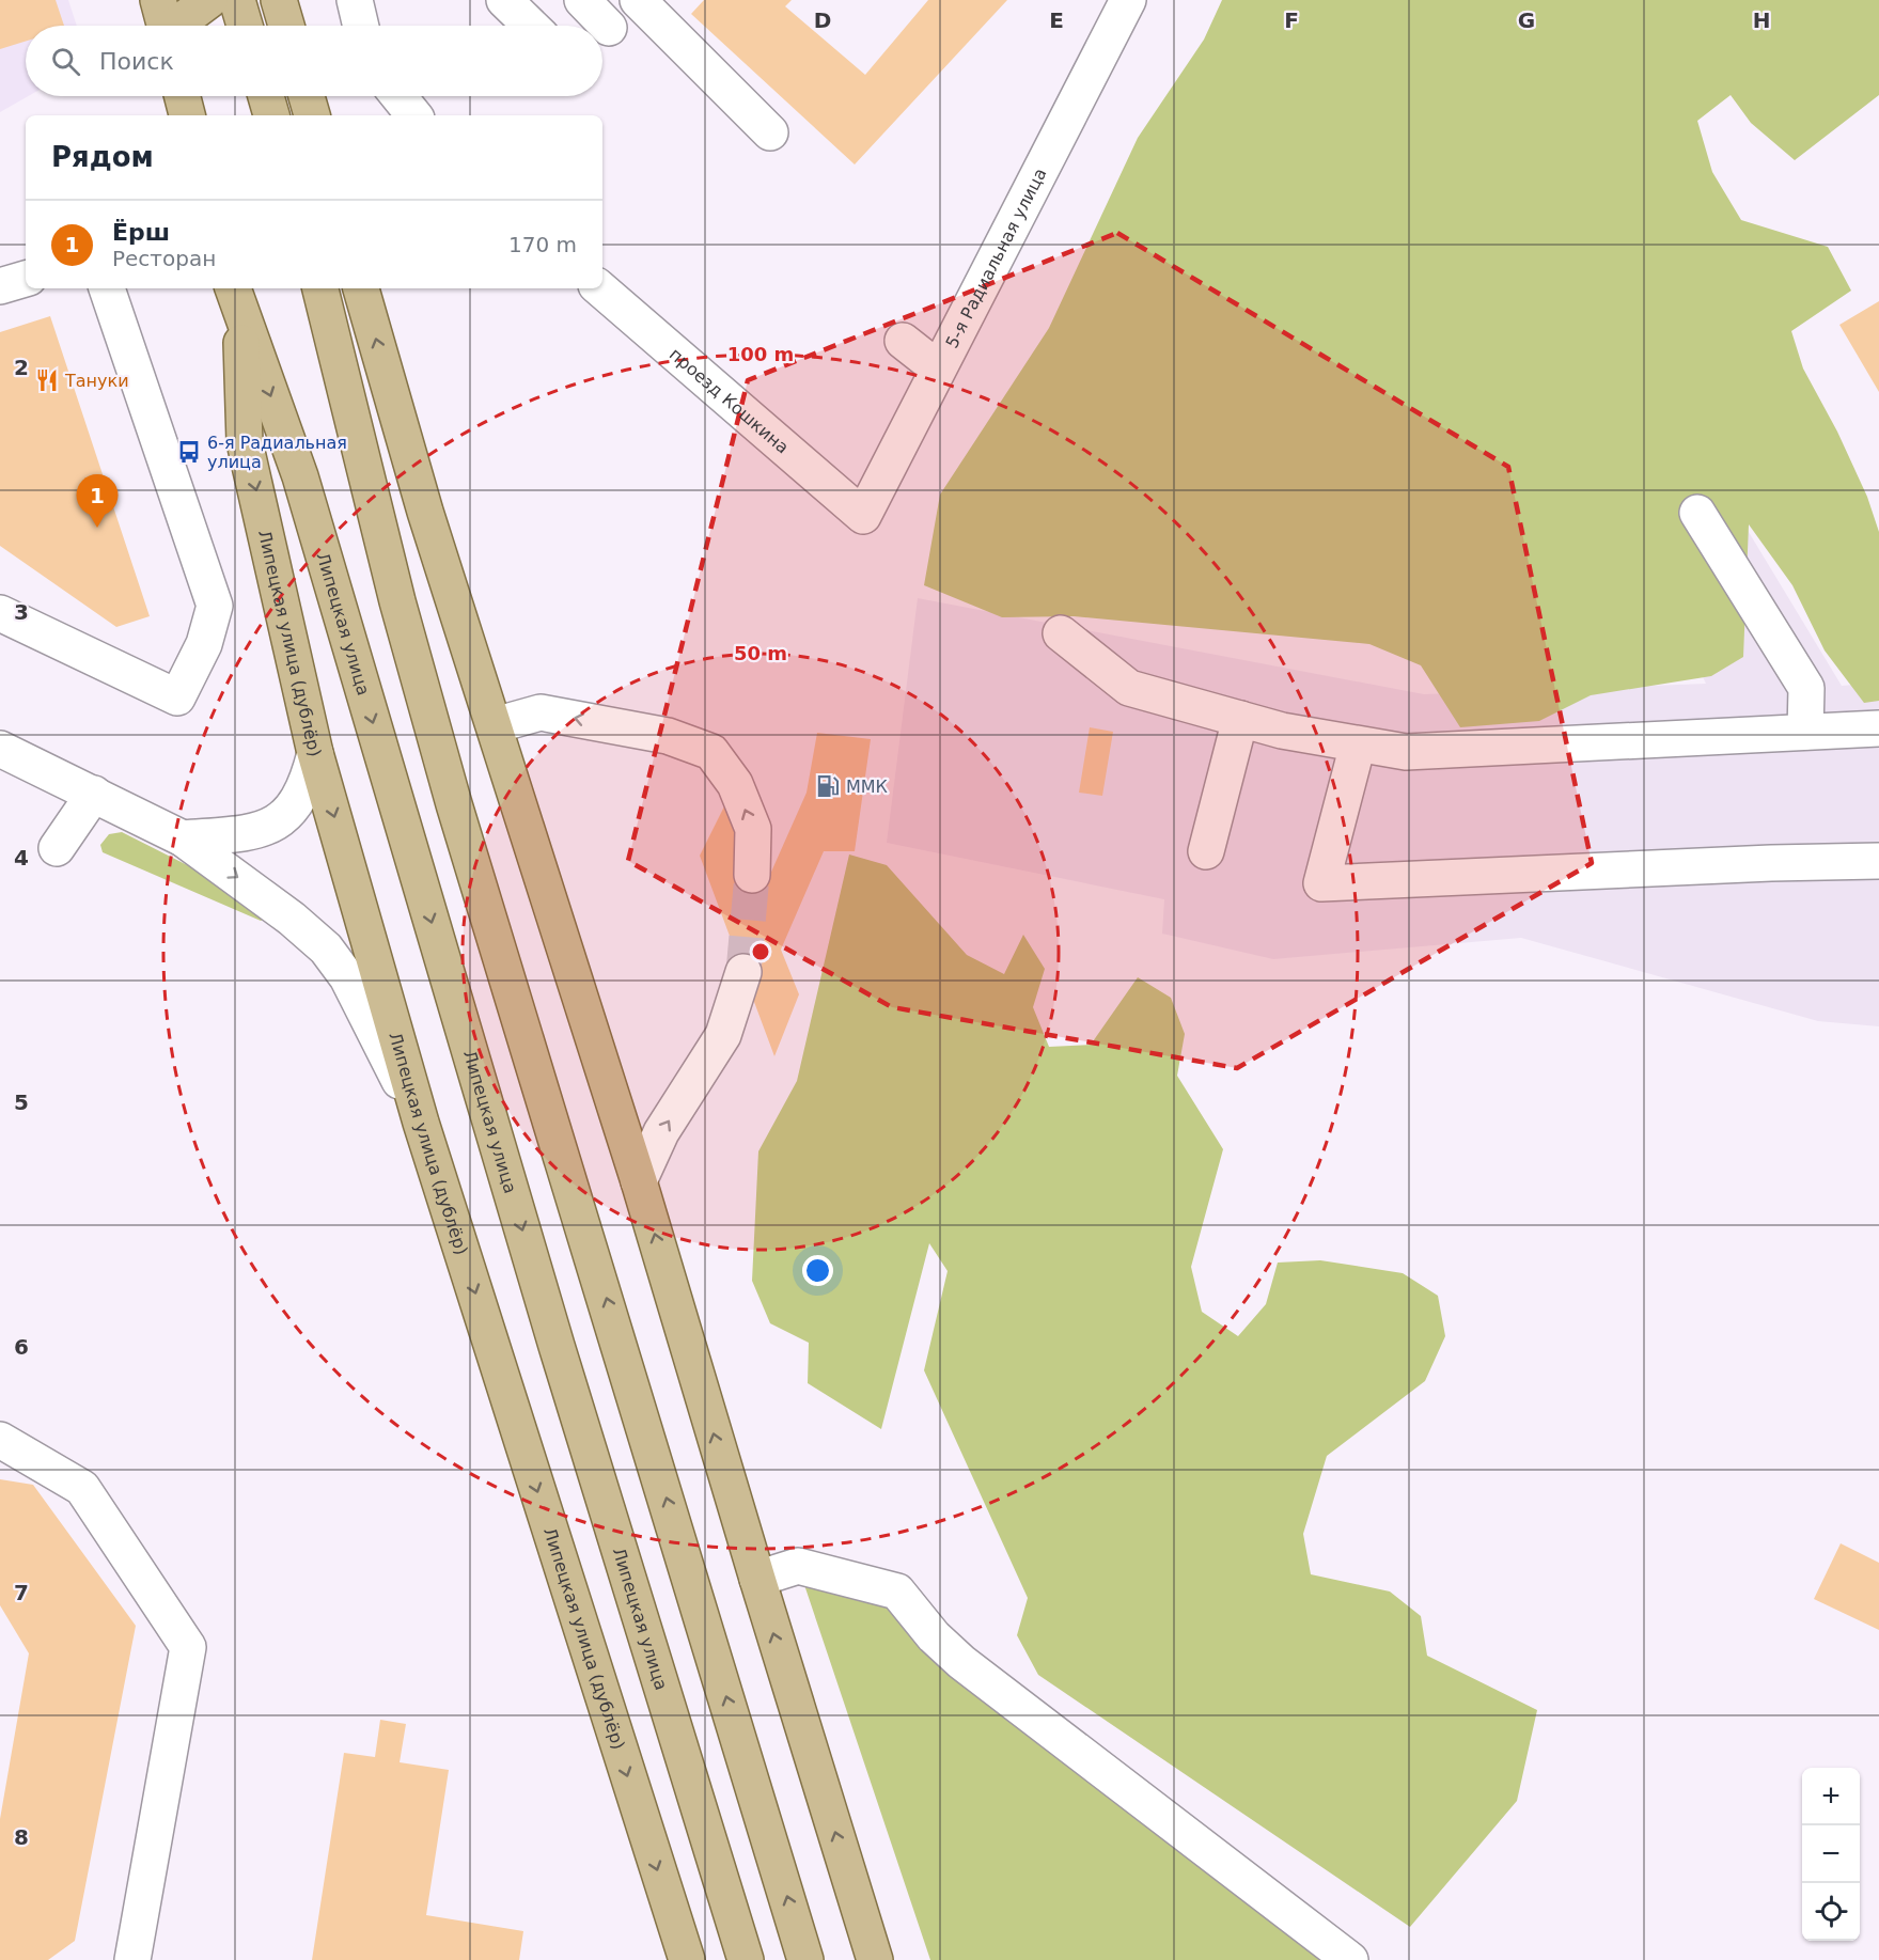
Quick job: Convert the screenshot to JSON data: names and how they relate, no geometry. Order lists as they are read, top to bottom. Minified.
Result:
{"streets":{"main road":["Липецкая улица","Липецкая улица (дублёр)"],"street":["5-я Радиальная улица","проезд Кошкина"]},"crossings":[["5-я Радиальная улица","проезд Кошкина"],["Липецкая улица","Липецкая улица (дублёр)"]],"places":{"restaurant":["Тануки"],"bus stop":["6-я Радиальная улица"],"fuel station":["ММК"]},"page":{"search":"Поиск","heading":"Рядом","list":[{"mark":"1","name":"Ёрш","note":"Ресторан","value":"170 m"}],"pins":"1","map_buttons":["+","−"]},"grid":{"columns":["D","E","F","G","H"],"rows":["2","3","4","5","6","7","8"]},"rings":["100 m","50 m"]}
